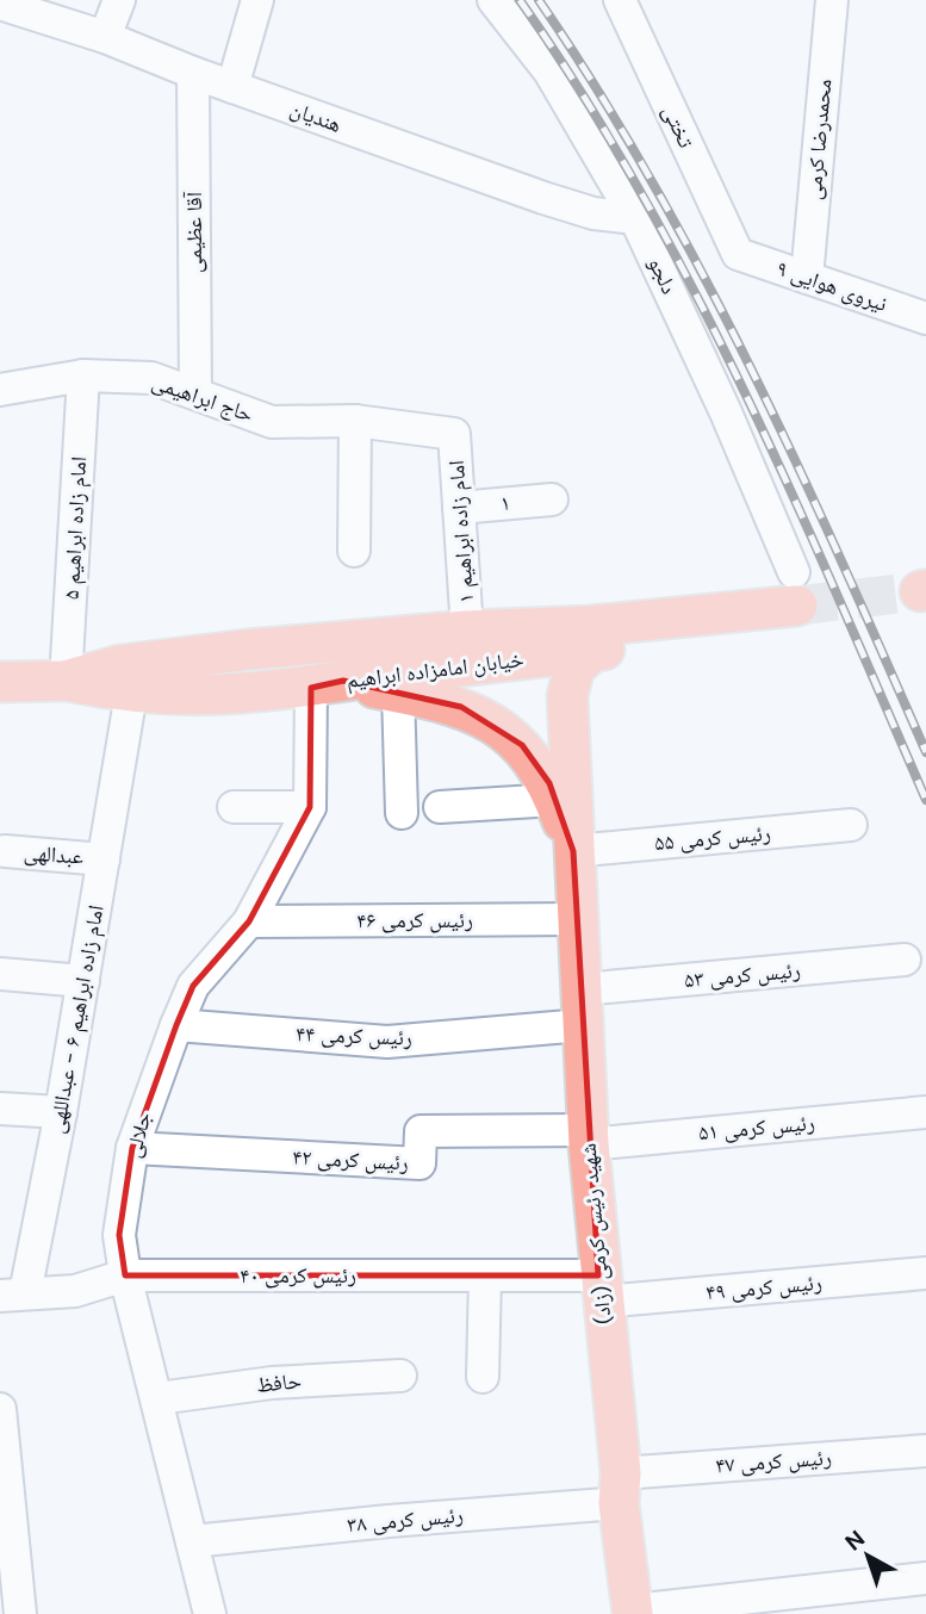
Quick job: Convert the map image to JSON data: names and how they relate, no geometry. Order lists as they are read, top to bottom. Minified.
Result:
{"streets":{"main road":["خیابان امامزاده ابراهیم","شهید رئیس کرمی (زاد)"],"street":["هندیان","تختی","محمدرضا کرمی","آقا عظیمی","دلجو","نیروی هوایی ۹","حاج ابراهیمی","۱","امام زاده ابراهیم ۵","امام زاده ابراهیم ۱","رئیس کرمی ۵۵","عبدالهی","رئیس کرمی ۴۶","رئیس کرمی ۵۳","امام زاده ابراهیم ۶ - عبداللهی","رئیس کرمی ۴۴","رئیس کرمی ۵۱","جلالی","رئیس کرمی ۴۲","رئیس کرمی ۴۰","رئیس کرمی ۴۹","حافظ","رئیس کرمی ۴۷","رئیس کرمی ۳۸"]},"crossings":[["هندیان","آقا عظیمی"],["هندیان","دلجو"],["تختی","نیروی هوایی ۹"],["محمدرضا کرمی","نیروی هوایی ۹"],["آقا عظیمی","حاج ابراهیمی"],["دلجو","خیابان امامزاده ابراهیم"],["حاج ابراهیمی","امام زاده ابراهیم ۵"],["حاج ابراهیمی","امام زاده ابراهیم ۱"],["۱","امام زاده ابراهیم ۱"],["امام زاده ابراهیم ۵","خیابان امامزاده ابراهیم"],["امام زاده ابراهیم ۱","خیابان امامزاده ابراهیم"],["خیابان امامزاده ابراهیم","امام زاده ابراهیم ۶ - عبداللهی"],["خیابان امامزاده ابراهیم","جلالی"],["رئیس کرمی ۵۵","شهید رئیس کرمی (زاد)"],["عبدالهی","امام زاده ابراهیم ۶ - عبداللهی"],["رئیس کرمی ۴۶","جلالی"],["رئیس کرمی ۴۶","شهید رئیس کرمی (زاد)"],["رئیس کرمی ۵۳","رئیس کرمی ۴۴"],["رئیس کرمی ۵۳","شهید رئیس کرمی (زاد)"],["امام زاده ابراهیم ۶ - عبداللهی","رئیس کرمی ۴۰"],["رئیس کرمی ۴۴","جلالی"],["رئیس کرمی ۴۴","شهید رئیس کرمی (زاد)"],["رئیس کرمی ۵۱","رئیس کرمی ۴۲"],["رئیس کرمی ۵۱","شهید رئیس کرمی (زاد)"],["جلالی","رئیس کرمی ۴۲"],["جلالی","رئیس کرمی ۴۰"],["جلالی","حافظ"],["جلالی","رئیس کرمی ۳۸"],["رئیس کرمی ۴۲","شهید رئیس کرمی (زاد)"],["شهید رئیس کرمی (زاد)","رئیس کرمی ۴۰"],["شهید رئیس کرمی (زاد)","رئیس کرمی ۴۹"],["شهید رئیس کرمی (زاد)","رئیس کرمی ۴۷"],["شهید رئیس کرمی (زاد)","رئیس کرمی ۳۸"],["رئیس کرمی ۴۰","رئیس کرمی ۴۹"],["رئیس کرمی ۴۷","رئیس کرمی ۳۸"]],"north":"top left"}
